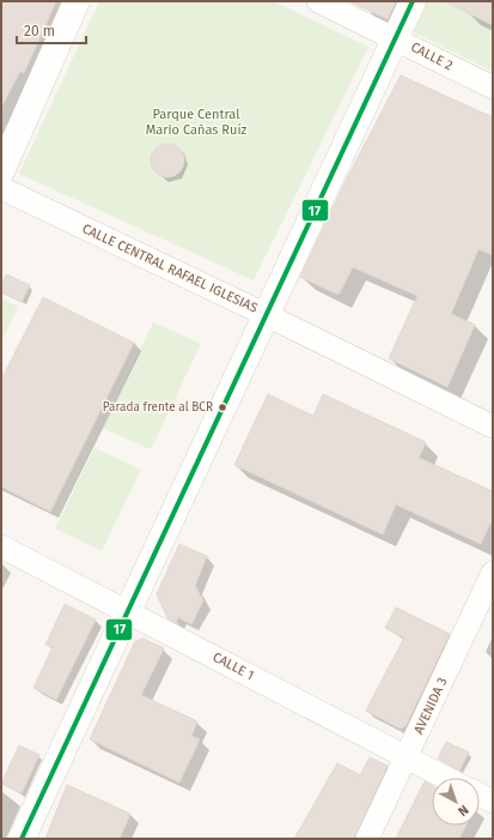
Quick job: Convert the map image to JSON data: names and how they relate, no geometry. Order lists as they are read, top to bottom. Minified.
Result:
{"streets":{"street":["CALLE 2","CALLE CENTRAL RAFAEL IGLESIAS","CALLE 1","AVENIDA 3"]},"crossings":[["CALLE 1","AVENIDA 3"]],"parks":["Parque Central Mario Cañas Ruíz"],"places":["Parada frente al BCR"],"lines":["transit line 17"],"scale_bar":"20 m","north":"bottom right"}
